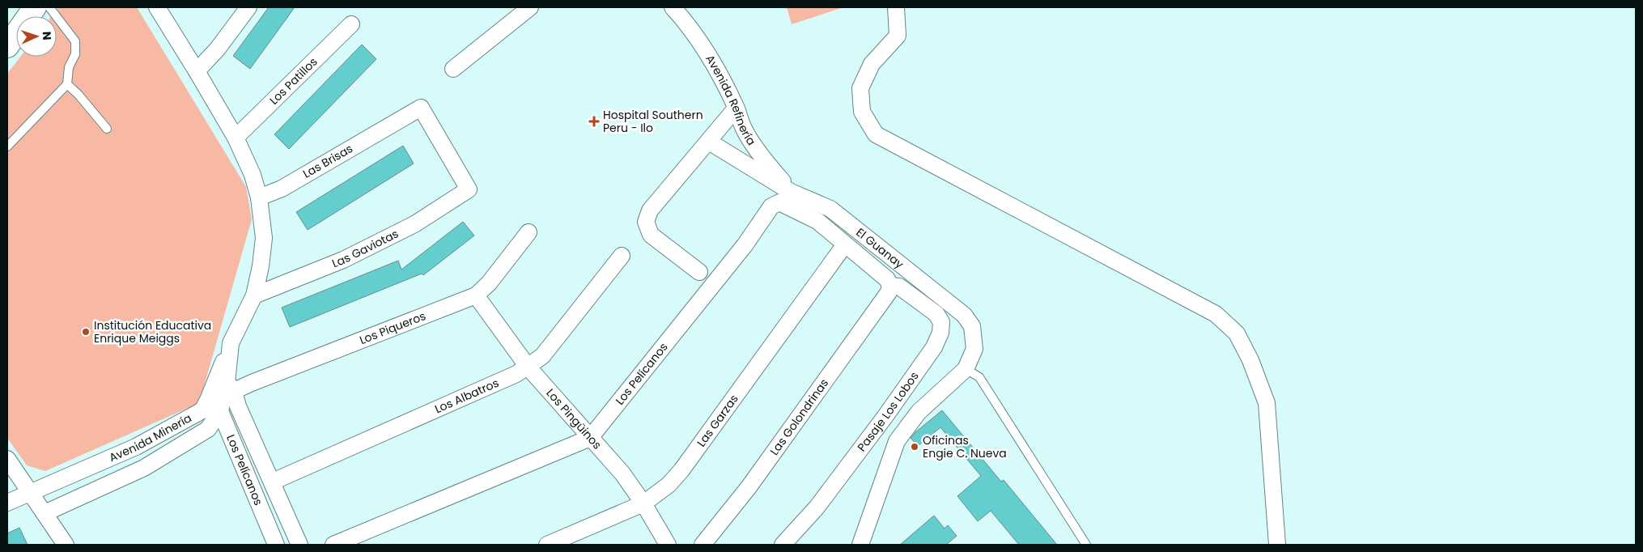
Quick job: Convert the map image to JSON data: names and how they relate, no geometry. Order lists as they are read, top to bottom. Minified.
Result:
{"streets":{"street":["Los Patillos","Avenida Refinería","Las Brisas","Las Gaviotas","El Guanay","Los Piqueros","Los Pelícanos","Los Albatros","Pasaje Los Lobos","Las Golondrinas","Los Pingüinos","Las Garzas","Avenida Minería"]},"crossings":[["Avenida Refinería","El Guanay"],["Las Brisas","Las Gaviotas"],["Los Piqueros","Los Pingüinos"],["Los Piqueros","Avenida Minería"],["Los Pelícanos","Pasaje Los Lobos"],["Los Pelícanos","Las Golondrinas"],["Los Pelícanos","Los Pingüinos"],["Los Pelícanos","Las Garzas"],["Los Pelícanos","Avenida Minería"],["Los Albatros","Los Pingüinos"],["Pasaje Los Lobos","Las Golondrinas"],["Los Pingüinos","Las Garzas"]],"places":{"health":["Hospital Southern Peru - Ilo"],"other":["Institución Educativa Enrique Meiggs","Oficinas Engie C. Nueva"]},"north":"right"}
